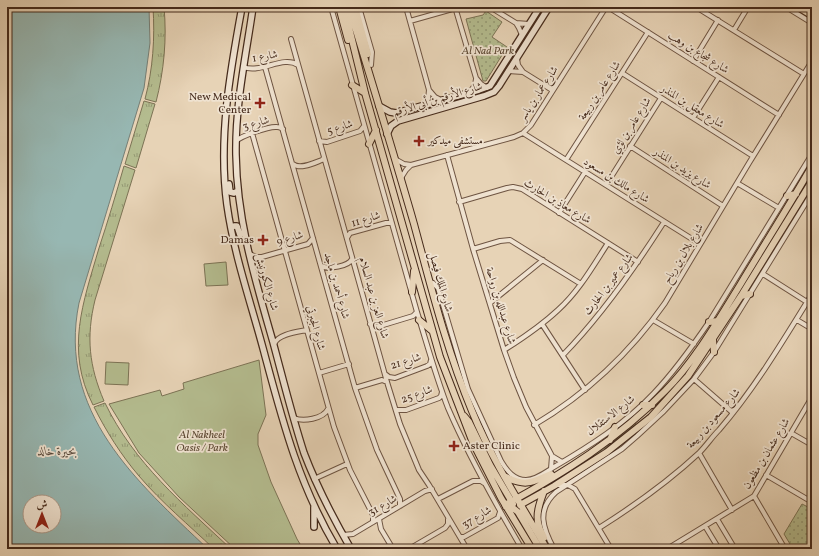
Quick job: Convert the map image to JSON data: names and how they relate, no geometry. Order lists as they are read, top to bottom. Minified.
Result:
{"streets":{"main road":["شارع الأرقم بن أبي الأرقم","شارع الكورنيش","شارع الملك فيصل","شارع الاستقلال"],"street":["شارع شجاع بن وهب","شارع 1","شارع عامر بن ربيعة","شارع عمار بن ياسر","شارع معقل بن المنذر","شارع 3","شارع عامر بن لؤي","شارع 5","شارع يزيد بن المنذر","شارع مالك بن مسعود","شارع معاذ بن الحارث","شارع 11","شارع 9","شارع بلال بن رباح","شارع عمير بن الحارث","شارع أحمد بن ماجد","شارع العز بن عبد السلام","شارع عبدالله بن رواحة","شارع الجبرتي","شارع 21","شارع 25","شارع مسعود بن ربيعة","شارع عثمان بن مظعون","شارع 31","شارع 37"]},"crossings":[["شارع شجاع بن وهب","شارع عامر بن ربيعة"],["شارع شجاع بن وهب","شارع عمار بن ياسر"],["شارع شجاع بن وهب","شارع بلال بن رباح"],["شارع 1","شارع الكورنيش"],["شارع 1","شارع أحمد بن ماجد"],["شارع 1","شارع العز بن عبد السلام"],["شارع عامر بن ربيعة","شارع معقل بن المنذر"],["شارع عامر بن ربيعة","شارع مالك بن مسعود"],["شارع عمار بن ياسر","شارع مالك بن مسعود"],["شارع عمار بن ياسر","شارع عبدالله بن رواحة"],["شارع الأرقم بن أبي الأرقم","شارع الملك فيصل"],["شارع معقل بن المنذر","شارع عامر بن لؤي"],["شارع معقل بن المنذر","شارع بلال بن رباح"],["شارع 3","شارع الكورنيش"],["شارع 3","شارع أحمد بن ماجد"],["شارع 3","شارع الجبرتي"],["شارع عامر بن لؤي","شارع يزيد بن المنذر"],["شارع عامر بن لؤي","شارع مالك بن مسعود"],["شارع 5","شارع العز بن عبد السلام"],["شارع يزيد بن المنذر","شارع بلال بن رباح"],["شارع مالك بن مسعود","شارع بلال بن رباح"],["شارع مالك بن مسعود","شارع عمير بن الحارث"],["شارع معاذ بن الحارث","شارع عمير بن الحارث"],["شارع معاذ بن الحارث","شارع عبدالله بن رواحة"],["شارع 11","شارع العز بن عبد السلام"],["شارع 9","شارع الكورنيش"],["شارع 9","شارع أحمد بن ماجد"],["شارع 9","شارع الجبرتي"],["شارع بلال بن رباح","شارع عبدالله بن رواحة"],["شارع الكورنيش","شارع 31"],["شارع الملك فيصل","شارع الاستقلال"],["شارع أحمد بن ماجد","شارع 21"],["شارع أحمد بن ماجد","شارع 31"],["شارع العز بن عبد السلام","شارع 21"],["شارع العز بن عبد السلام","شارع 25"],["شارع العز بن عبد السلام","شارع 31"],["شارع العز بن عبد السلام","شارع 37"],["شارع عبدالله بن رواحة","شارع الاستقلال"],["شارع الجبرتي","شارع 31"]],"water":["بحيرة خالد"],"parks":["Al Nad Park","Al Nakheel Oasis / Park"],"places":{"health":["New Medical Center","مستشفى ميدكير","Damas","Aster Clinic"]},"north":"top"}
